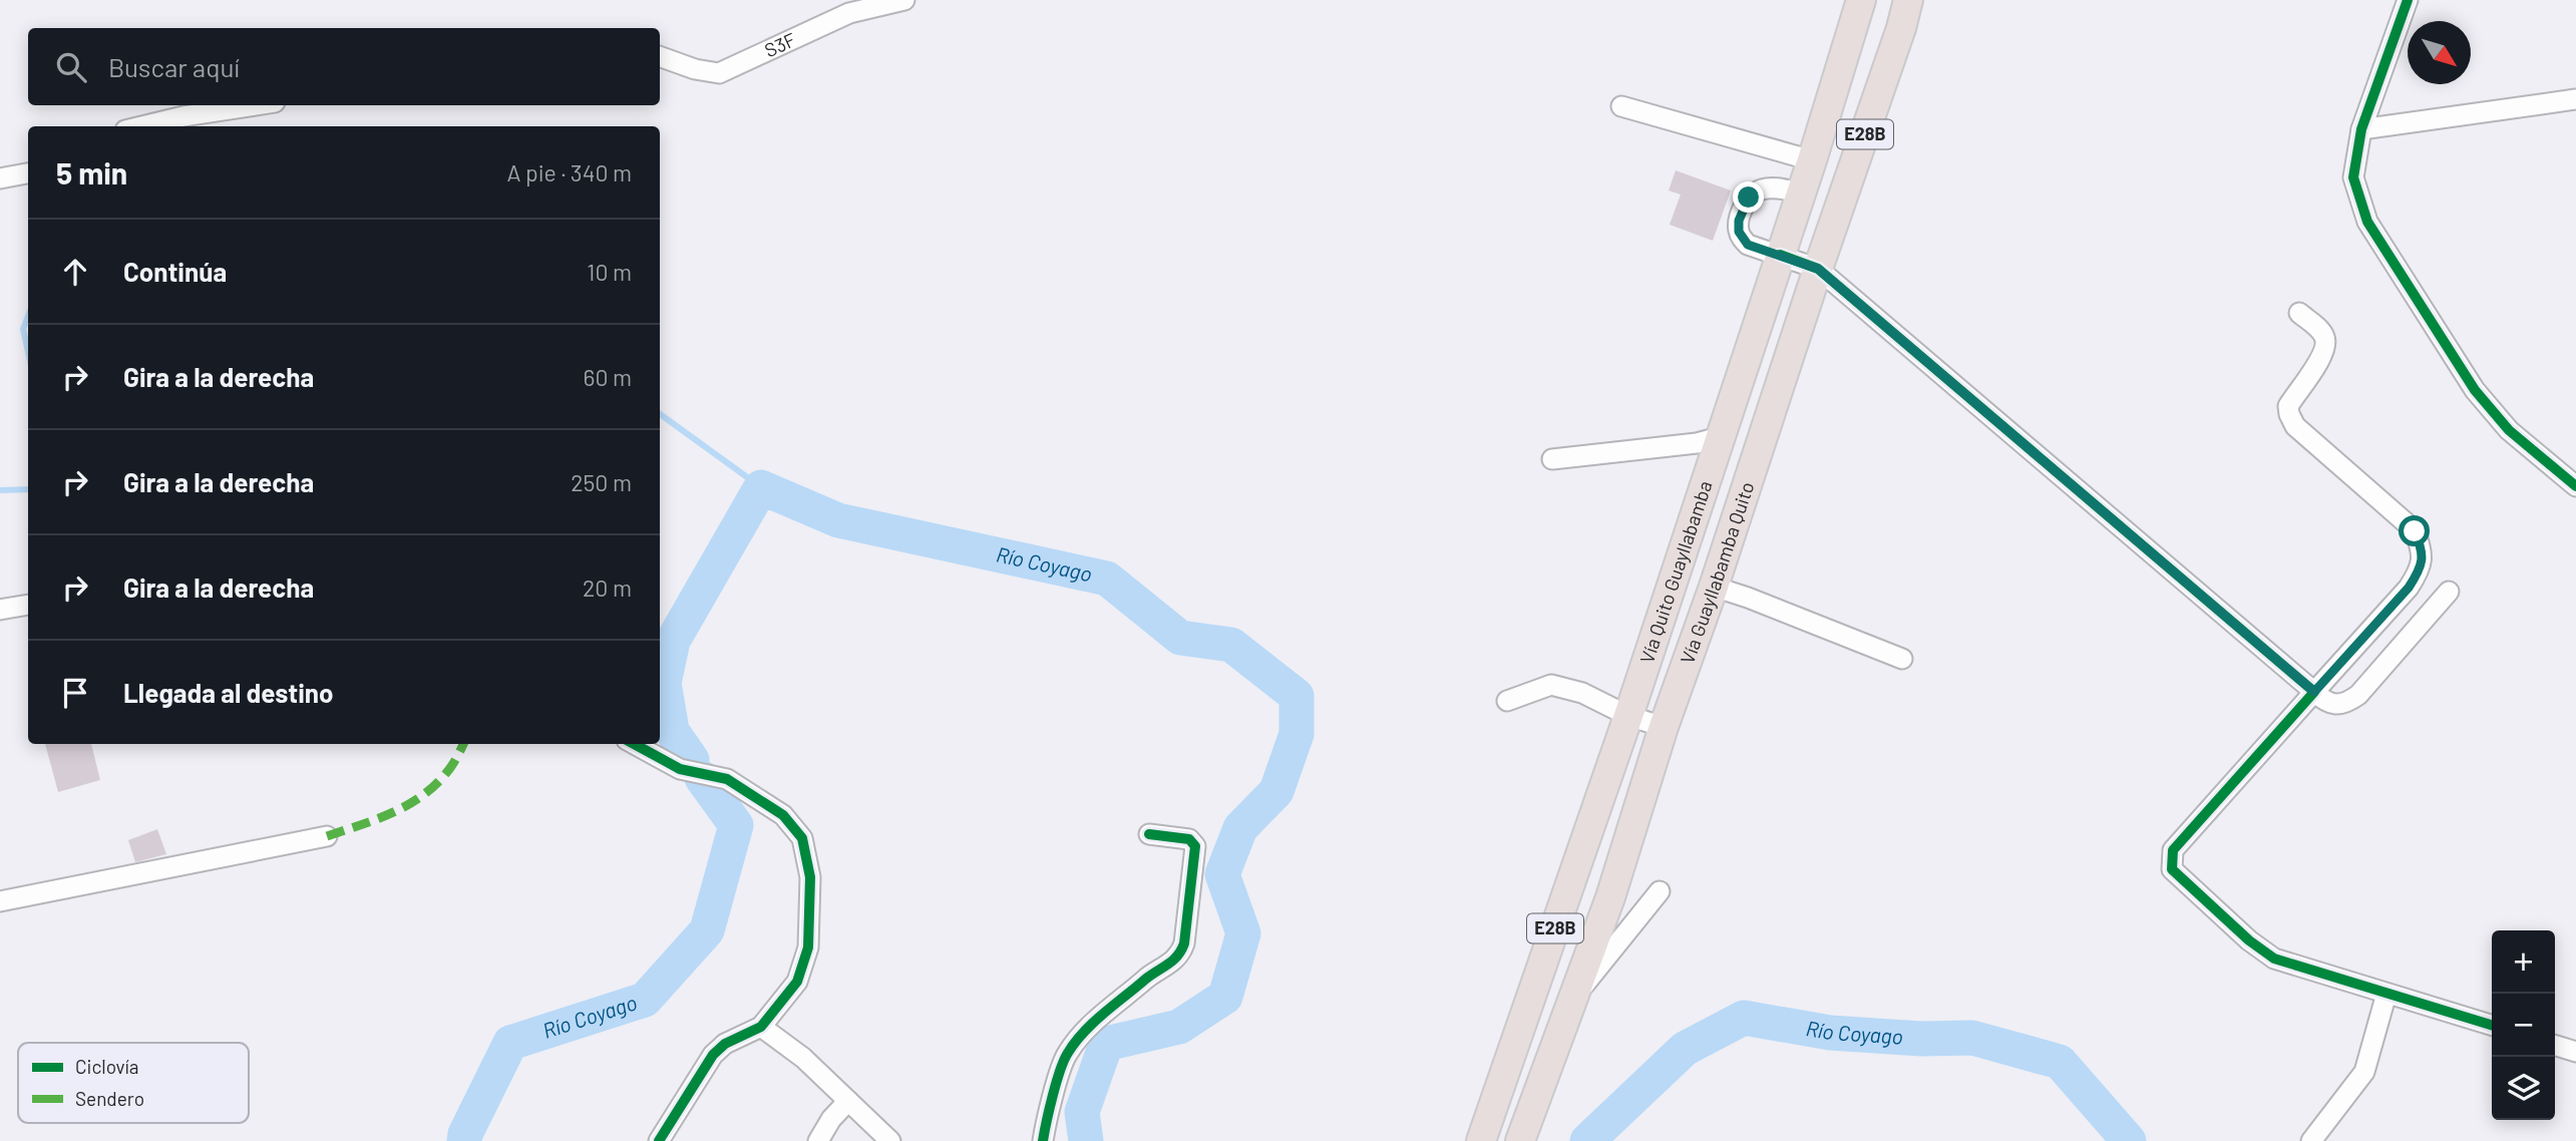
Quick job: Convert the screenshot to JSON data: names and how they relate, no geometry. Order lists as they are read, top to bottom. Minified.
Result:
{"streets":{"highway":["E28B","Vía Quito Guayllabamba","Vía Guayllabamba Quito"],"street":["S3F"]},"water":["Río Coyago"],"legend":["Ciclovía","Sendero"],"north":"bottom right","page":{"search":"Buscar aquí","heading":["5 min","A pie · 340 m"],"list":[["Continúa","10 m"],["Gira a la derecha","60 m"],["Gira a la derecha","250 m"],["Gira a la derecha","20 m"],"Llegada al destino"],"map_buttons":["+","−"]}}
